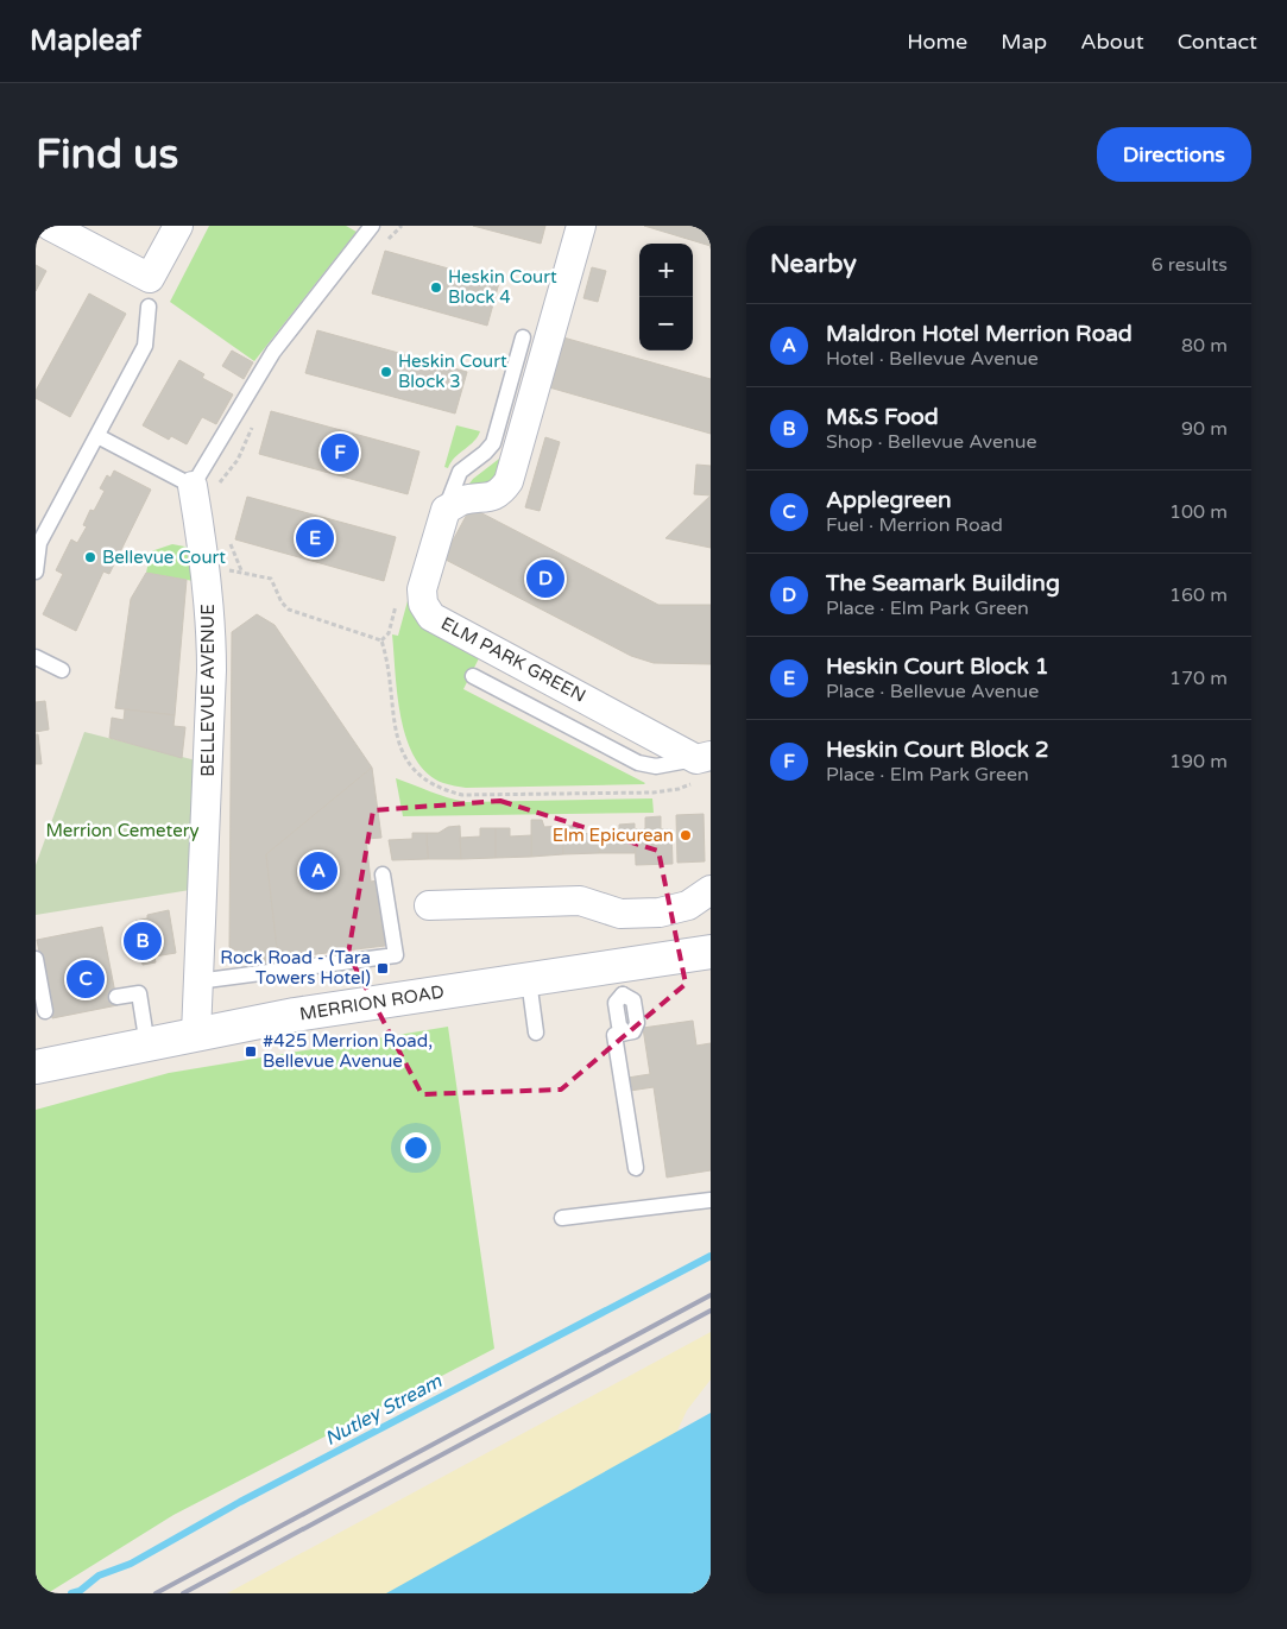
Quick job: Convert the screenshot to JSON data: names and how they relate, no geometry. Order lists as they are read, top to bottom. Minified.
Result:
{"streets":{"main road":["MERRION ROAD"],"street":["ELM PARK GREEN","BELLEVUE AVENUE"]},"crossings":[["BELLEVUE AVENUE","MERRION ROAD"]],"water":["Nutley Stream"],"parks":["Merrion Cemetery"],"places":{"other":["Heskin Court Block 4","Heskin Court Block 3","Bellevue Court","Elm Epicurean"],"transit":["Rock Road - (Tara Towers Hotel)","#425 Merrion Road, Bellevue Avenue"]},"page":{"header":"Mapleaf","nav":["Home","Map","About","Contact"],"buttons":"Directions","title":"Find us","heading":["Nearby","6 results"],"map_buttons":["+","−"],"list":[{"mark":"A","name":"Maldron Hotel Merrion Road","note":"Hotel · Bellevue Avenue","value":"80 m"},{"mark":"B","name":"M&S Food","note":"Shop · Bellevue Avenue","value":"90 m"},{"mark":"C","name":"Applegreen","note":"Fuel · Merrion Road","value":"100 m"},{"mark":"D","name":"The Seamark Building","note":"Place · Elm Park Green","value":"160 m"},{"mark":"E","name":"Heskin Court Block 1","note":"Place · Bellevue Avenue","value":"170 m"},{"mark":"F","name":"Heskin Court Block 2","note":"Place · Elm Park Green","value":"190 m"}],"pins":["F","E","D","A","B","C"]}}
